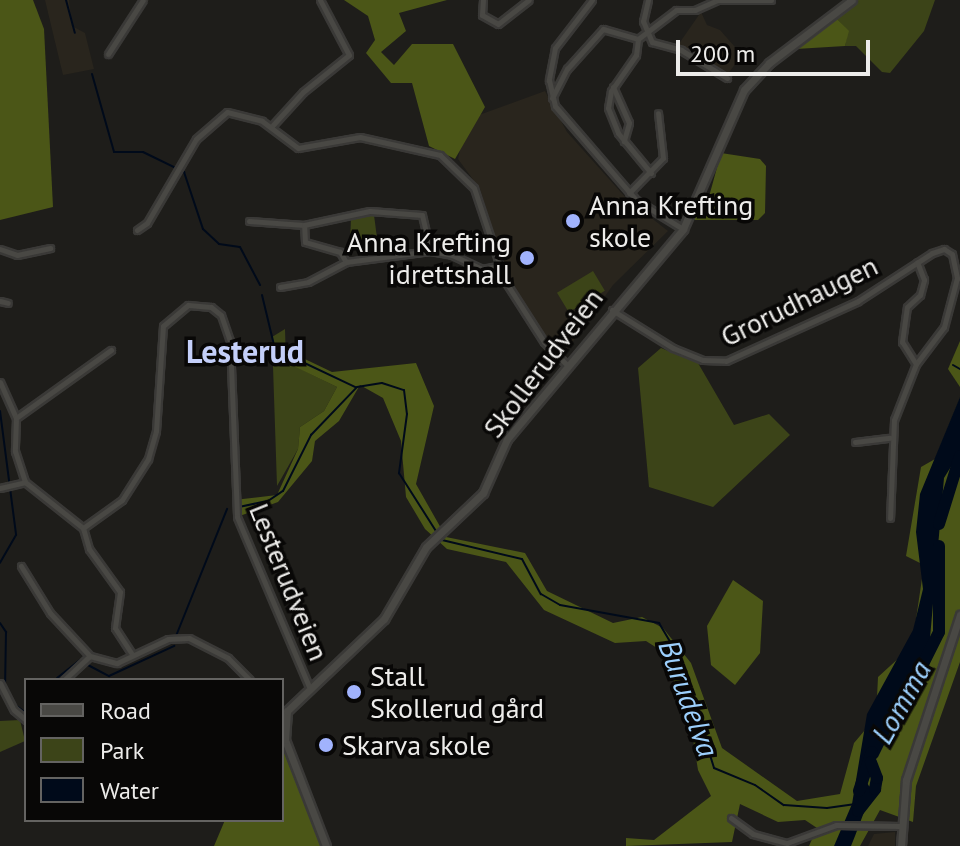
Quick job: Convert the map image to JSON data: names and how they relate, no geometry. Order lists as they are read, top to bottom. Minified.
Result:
{"streets":{"street":["Grorudhaugen","Skollerudveien","Lesterudveien"]},"crossings":[["Grorudhaugen","Skollerudveien"],["Skollerudveien","Lesterudveien"]],"districts":["Lesterud"],"water":["Burudelva","Lomma"],"places":["Anna Krefting skole","Anna Krefting idrettshall","Stall Skollerud gård","Skarva skole"],"legend":["Road","Park","Water"],"scale_bar":"200 m"}
